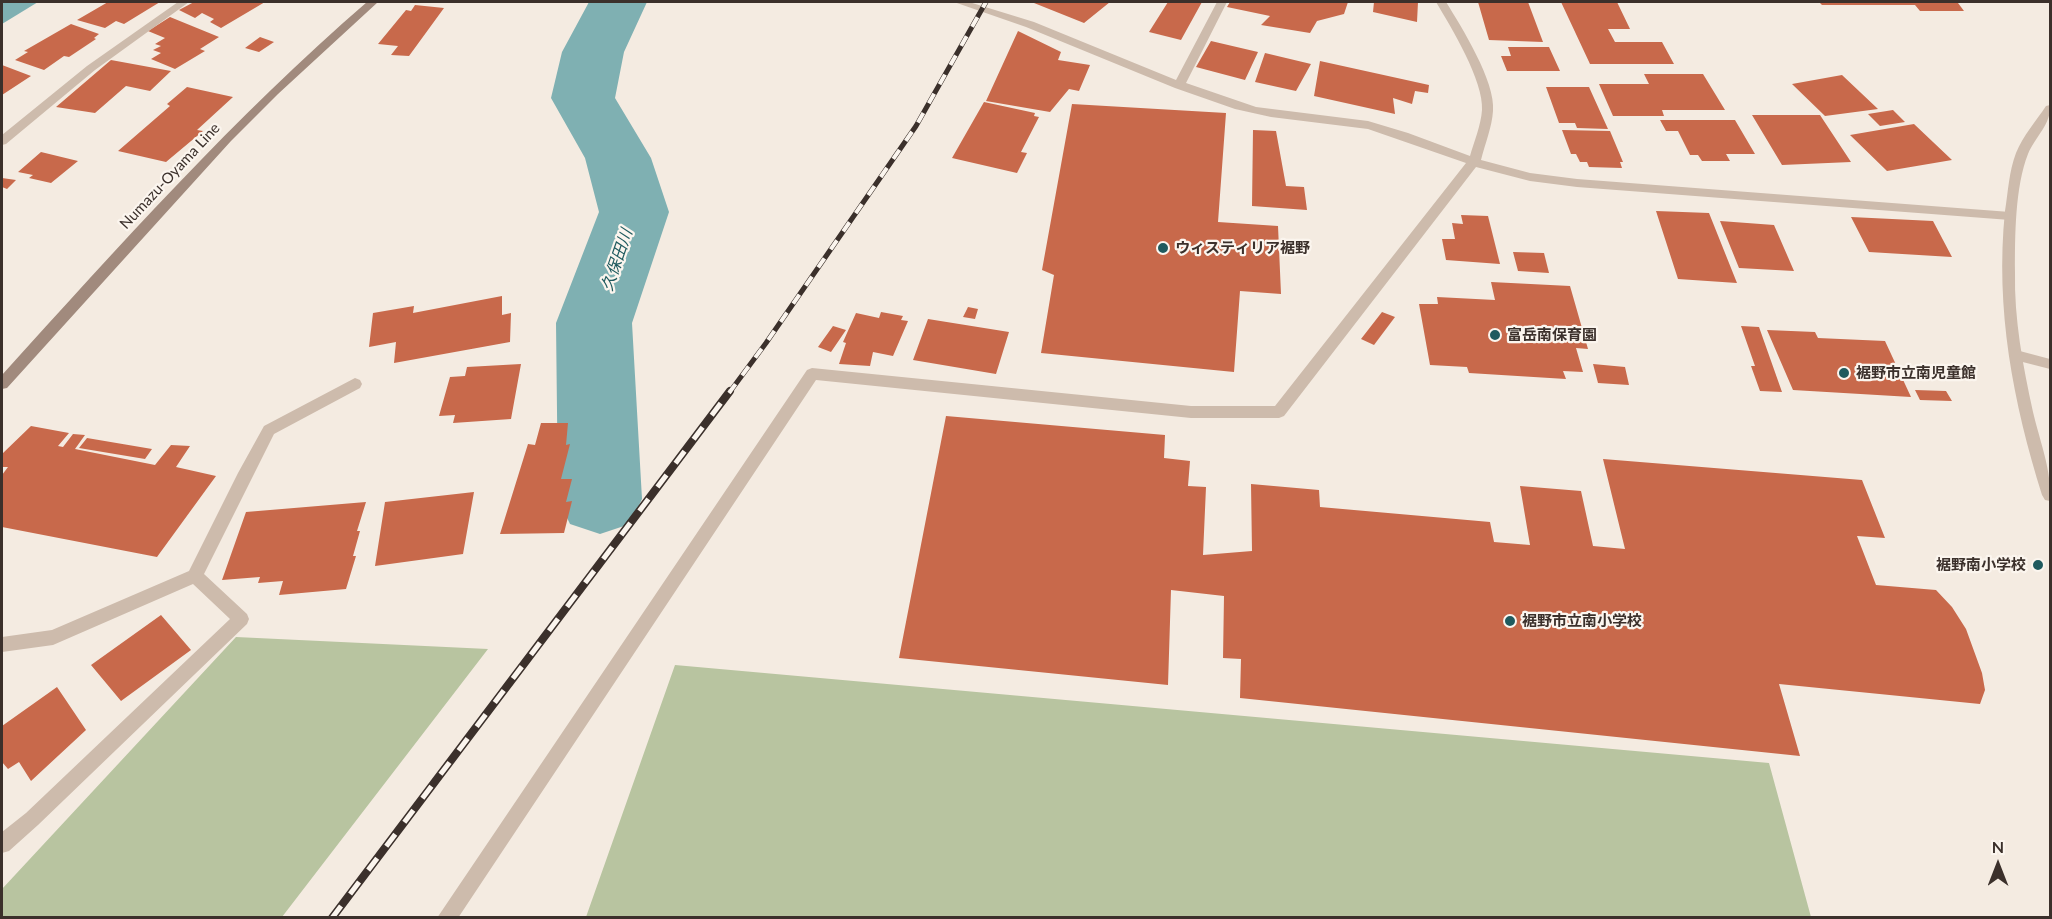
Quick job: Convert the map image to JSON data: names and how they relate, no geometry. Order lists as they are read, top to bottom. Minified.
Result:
{"streets":{"main road":["Numazu-Oyama Line"]},"water":["久保田川"],"places":["ウィスティリア裾野","富岳南保育園","裾野市立南児童館","裾野南小学校","裾野市立南小学校"],"north":"top"}
